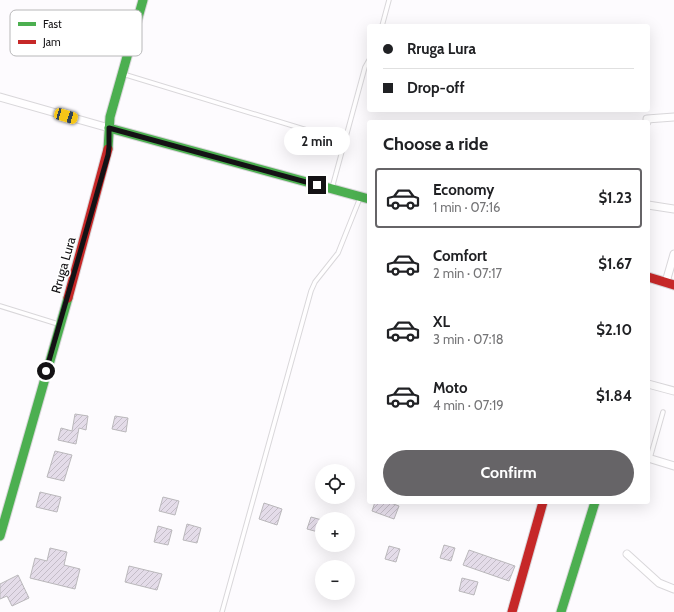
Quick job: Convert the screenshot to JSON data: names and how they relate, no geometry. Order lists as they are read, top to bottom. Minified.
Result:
{"streets":{"street":["Rruga Lura"]},"legend":["Fast","Jam"],"page":{"banner":["Rruga Lura","Drop-off"],"heading":"Choose a ride","bubble":"2 min","list":[{"name":"Economy","note":"1 min · 07:16","value":"$1.23"},{"name":"Comfort","note":"2 min · 07:17","value":"$1.67"},{"name":"XL","note":"3 min · 07:18","value":"$2.10"},{"name":"Moto","note":"4 min · 07:19","value":"$1.84"}],"buttons":"Confirm","map_buttons":["+","−"]}}
